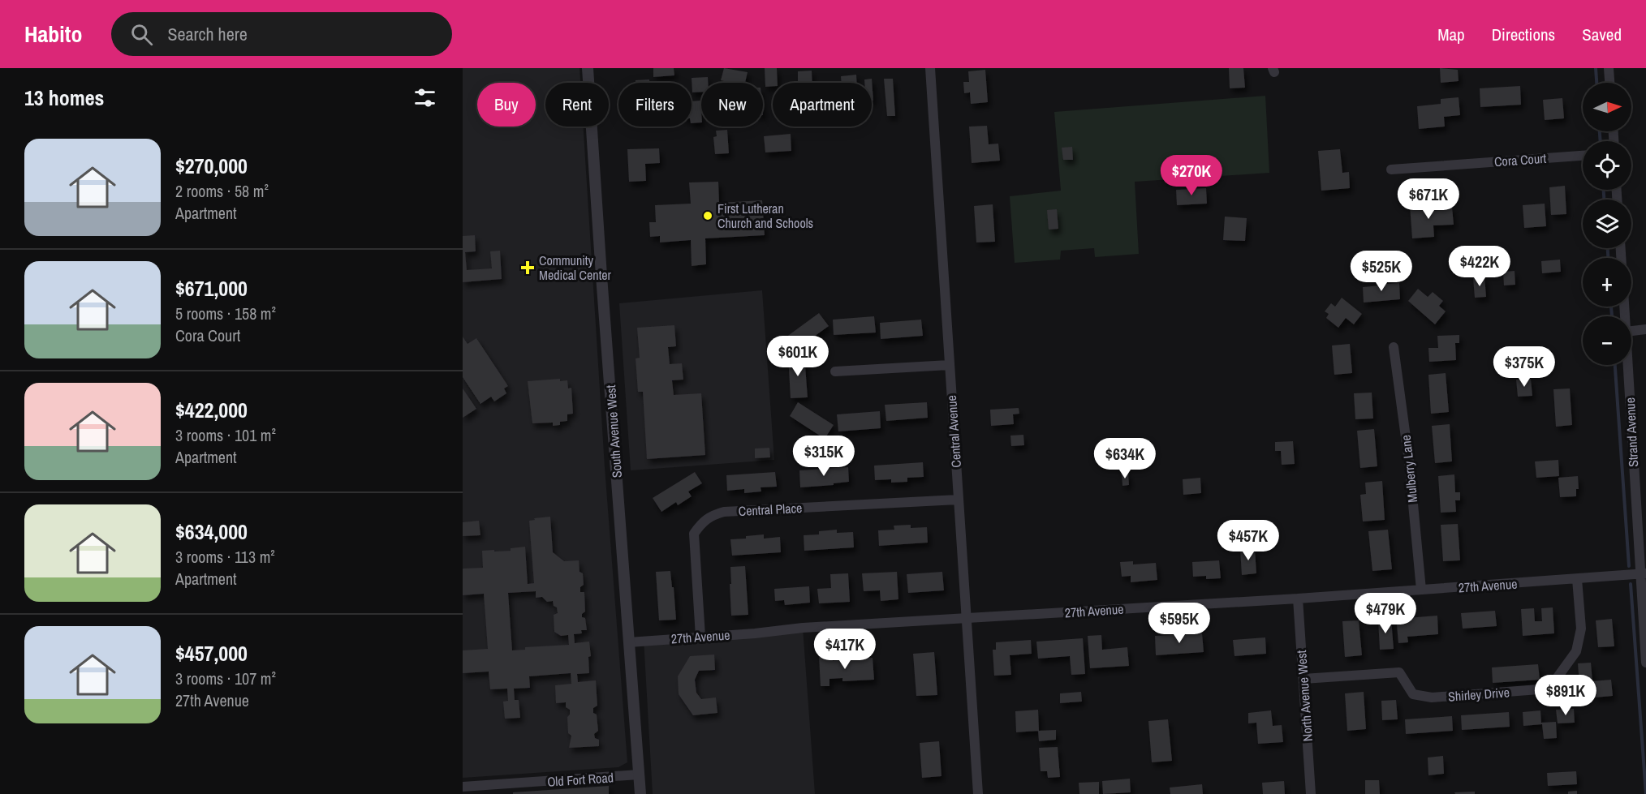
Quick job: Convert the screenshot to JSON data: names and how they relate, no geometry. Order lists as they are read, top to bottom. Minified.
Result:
{"streets":{"street":["Cora Court","South Avenue West","Central Avenue","Strand Avenue","Mulberry Lane","Central Place","27th Avenue","Shirley Drive","North Avenue West","Old Fort Road"]},"crossings":[["South Avenue West","27th Avenue"],["South Avenue West","Old Fort Road"],["Central Avenue","Central Place"],["Central Avenue","27th Avenue"],["Strand Avenue","27th Avenue"],["Mulberry Lane","27th Avenue"],["Central Place","27th Avenue"],["27th Avenue","Shirley Drive"],["27th Avenue","North Avenue West"],["Shirley Drive","North Avenue West"]],"places":{"other":["First Lutheran Church and Schools"],"health":["Community Medical Center"]},"north":"right","page":{"header":"Habito","search":"Search here","nav":["Map","Directions","Saved"],"heading":"13 homes","map_buttons":["+","−"],"chip":["Buy","Rent","Filters","New","Apartment"],"list":[{"name":"$270,000","note":"2 rooms · 58 m² · Apartment"},{"name":"$671,000","note":"5 rooms · 158 m² · Cora Court"},{"name":"$422,000","note":"3 rooms · 101 m² · Apartment"},{"name":"$634,000","note":"3 rooms · 113 m² · Apartment"},{"name":"$457,000","note":"3 rooms · 107 m² · 27th Avenue"}],"price":["$270K","$671K","$422K","$525K","$601K","$375K","$315K","$634K","$457K","$479K","$595K","$417K","$891K"]}}
